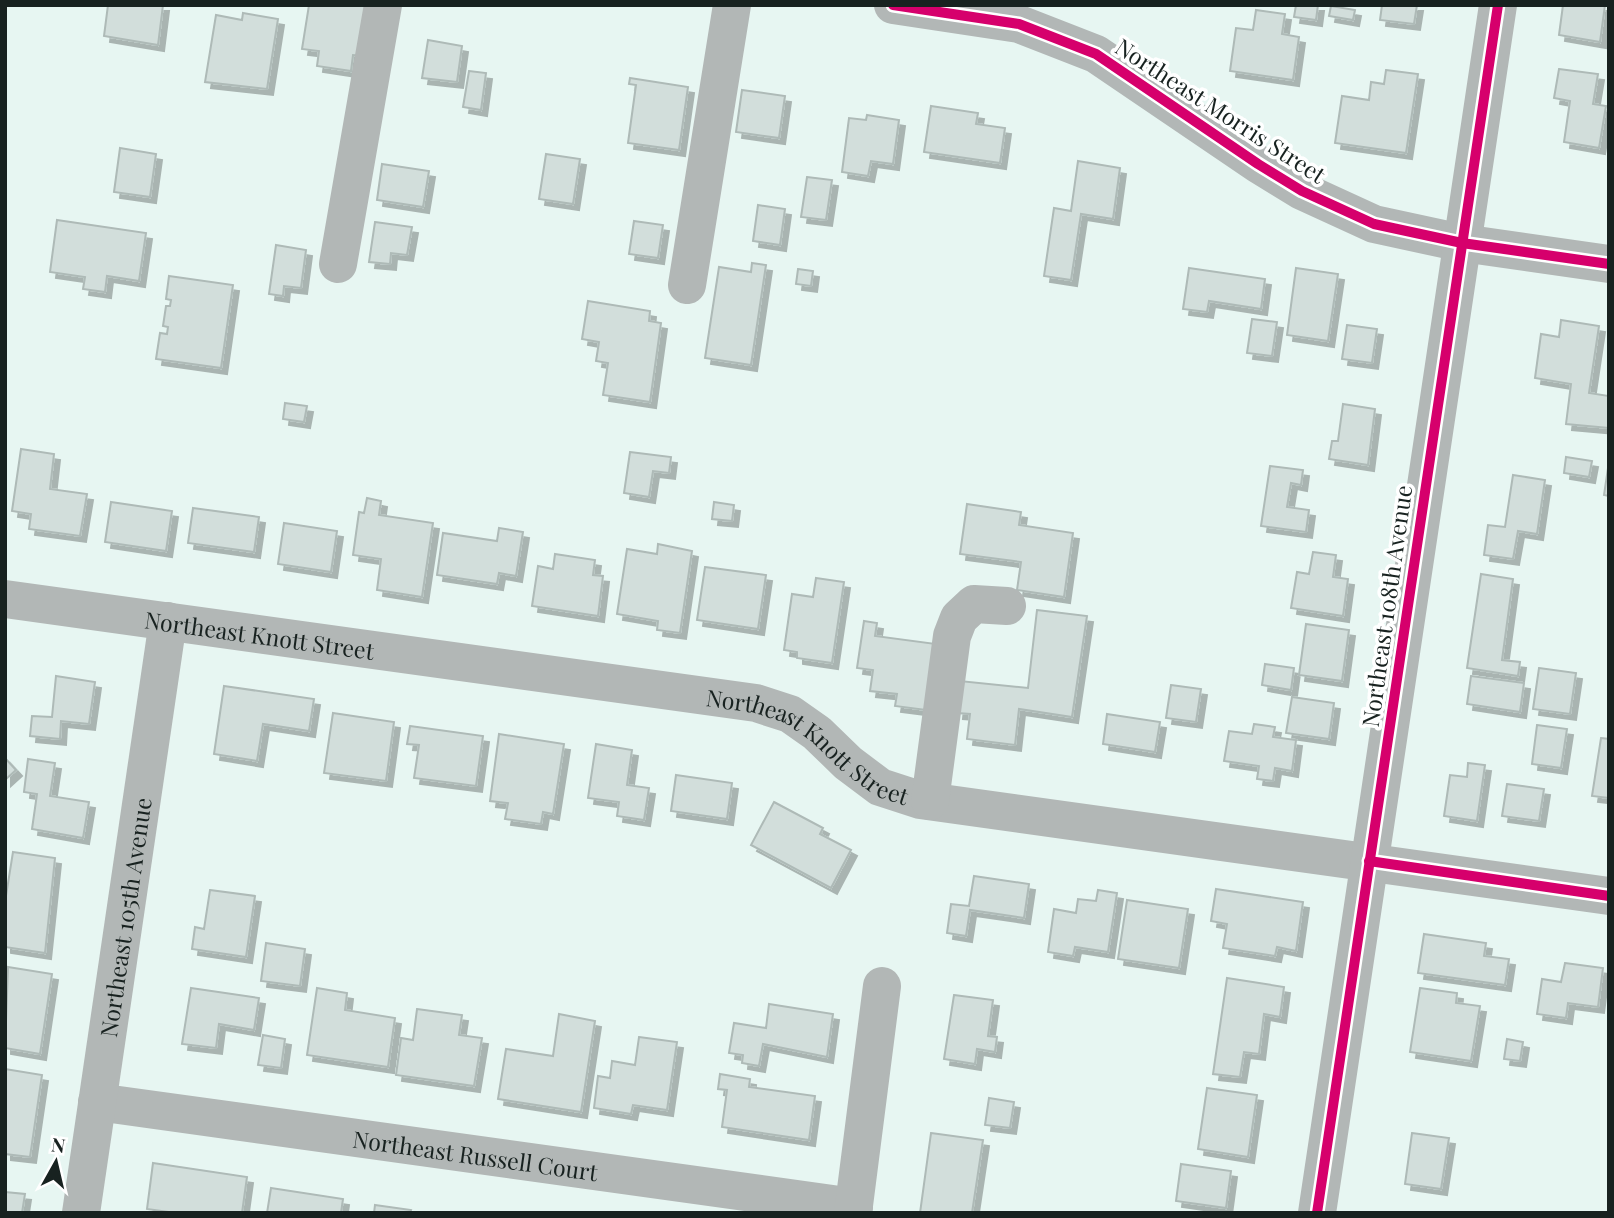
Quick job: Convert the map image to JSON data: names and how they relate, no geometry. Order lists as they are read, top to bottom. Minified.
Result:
{"streets":{"street":["Northeast Morris Street","Northeast 108th Avenue","Northeast Knott Street","Northeast 105th Avenue","Northeast Russell Court"]},"crossings":[["Northeast Morris Street","Northeast 108th Avenue"],["Northeast 108th Avenue","Northeast Knott Street"],["Northeast Knott Street","Northeast 105th Avenue"],["Northeast 105th Avenue","Northeast Russell Court"]],"north":"top"}
